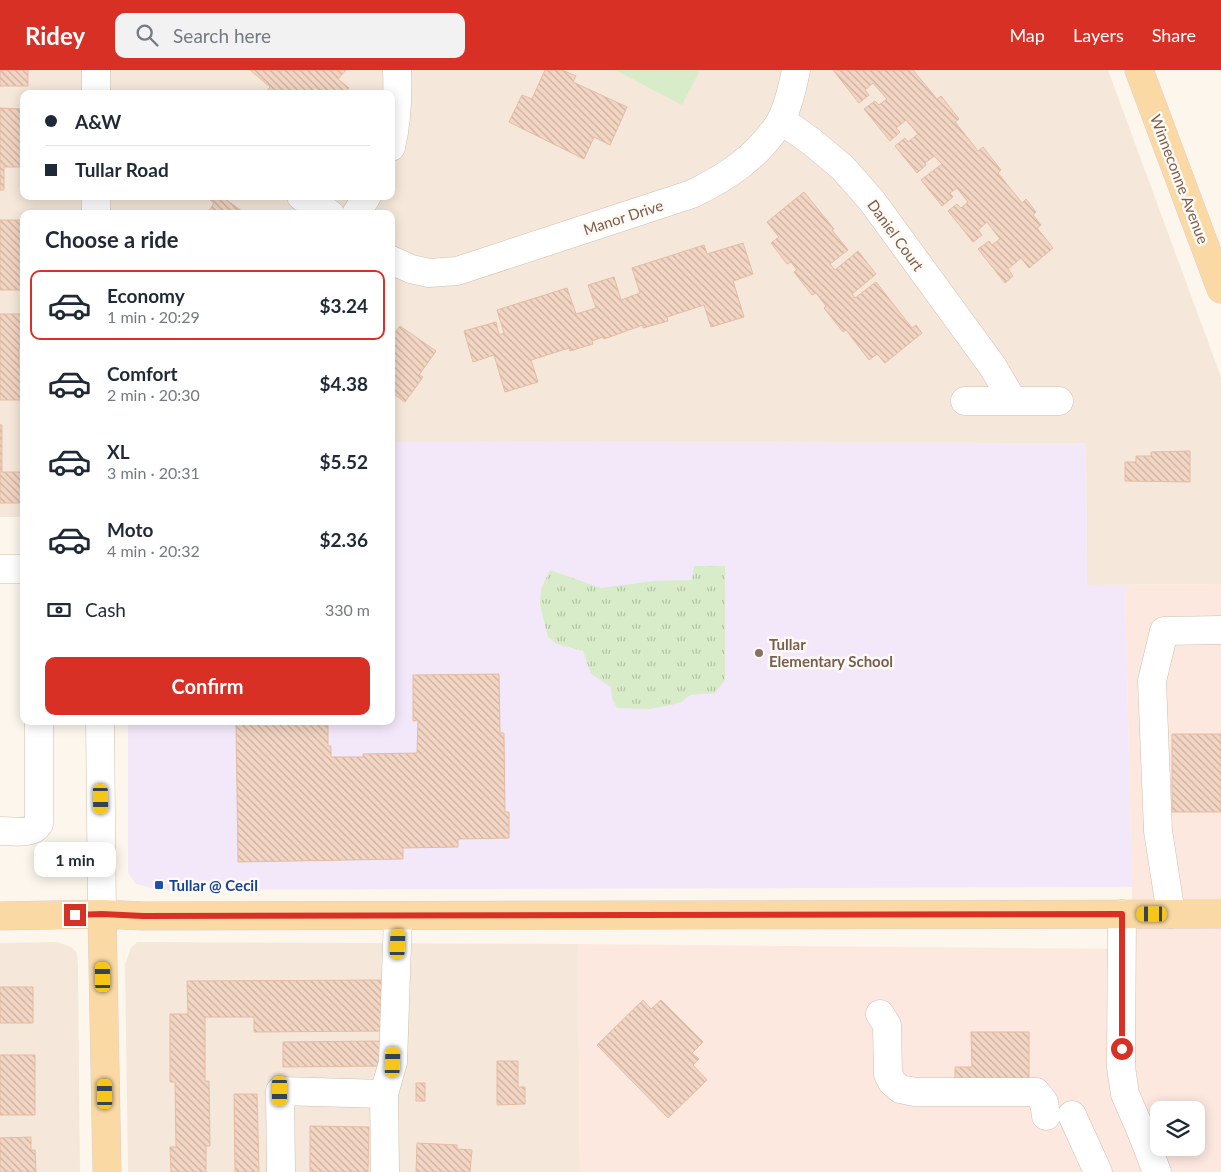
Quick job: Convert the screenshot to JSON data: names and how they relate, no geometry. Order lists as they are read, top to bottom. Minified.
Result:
{"streets":{"main road":["Winneconne Avenue"],"street":["Manor Drive","Daniel Court"]},"crossings":[["Manor Drive","Daniel Court"]],"places":{"other":["Tullar Elementary School"],"transit":["Tullar @ Cecil"]},"page":{"header":"Ridey","search":"Search here","nav":["Map","Layers","Share"],"banner":["A&W","Tullar Road"],"heading":"Choose a ride","list":[{"name":"Economy","note":"1 min · 20:29","value":"$3.24"},{"name":"Comfort","note":"2 min · 20:30","value":"$4.38"},{"name":"XL","note":"3 min · 20:31","value":"$5.52"},{"name":"Moto","note":"4 min · 20:32","value":"$2.36"}],"pay":["Cash","330 m"],"buttons":"Confirm","bubble":"1 min"}}
